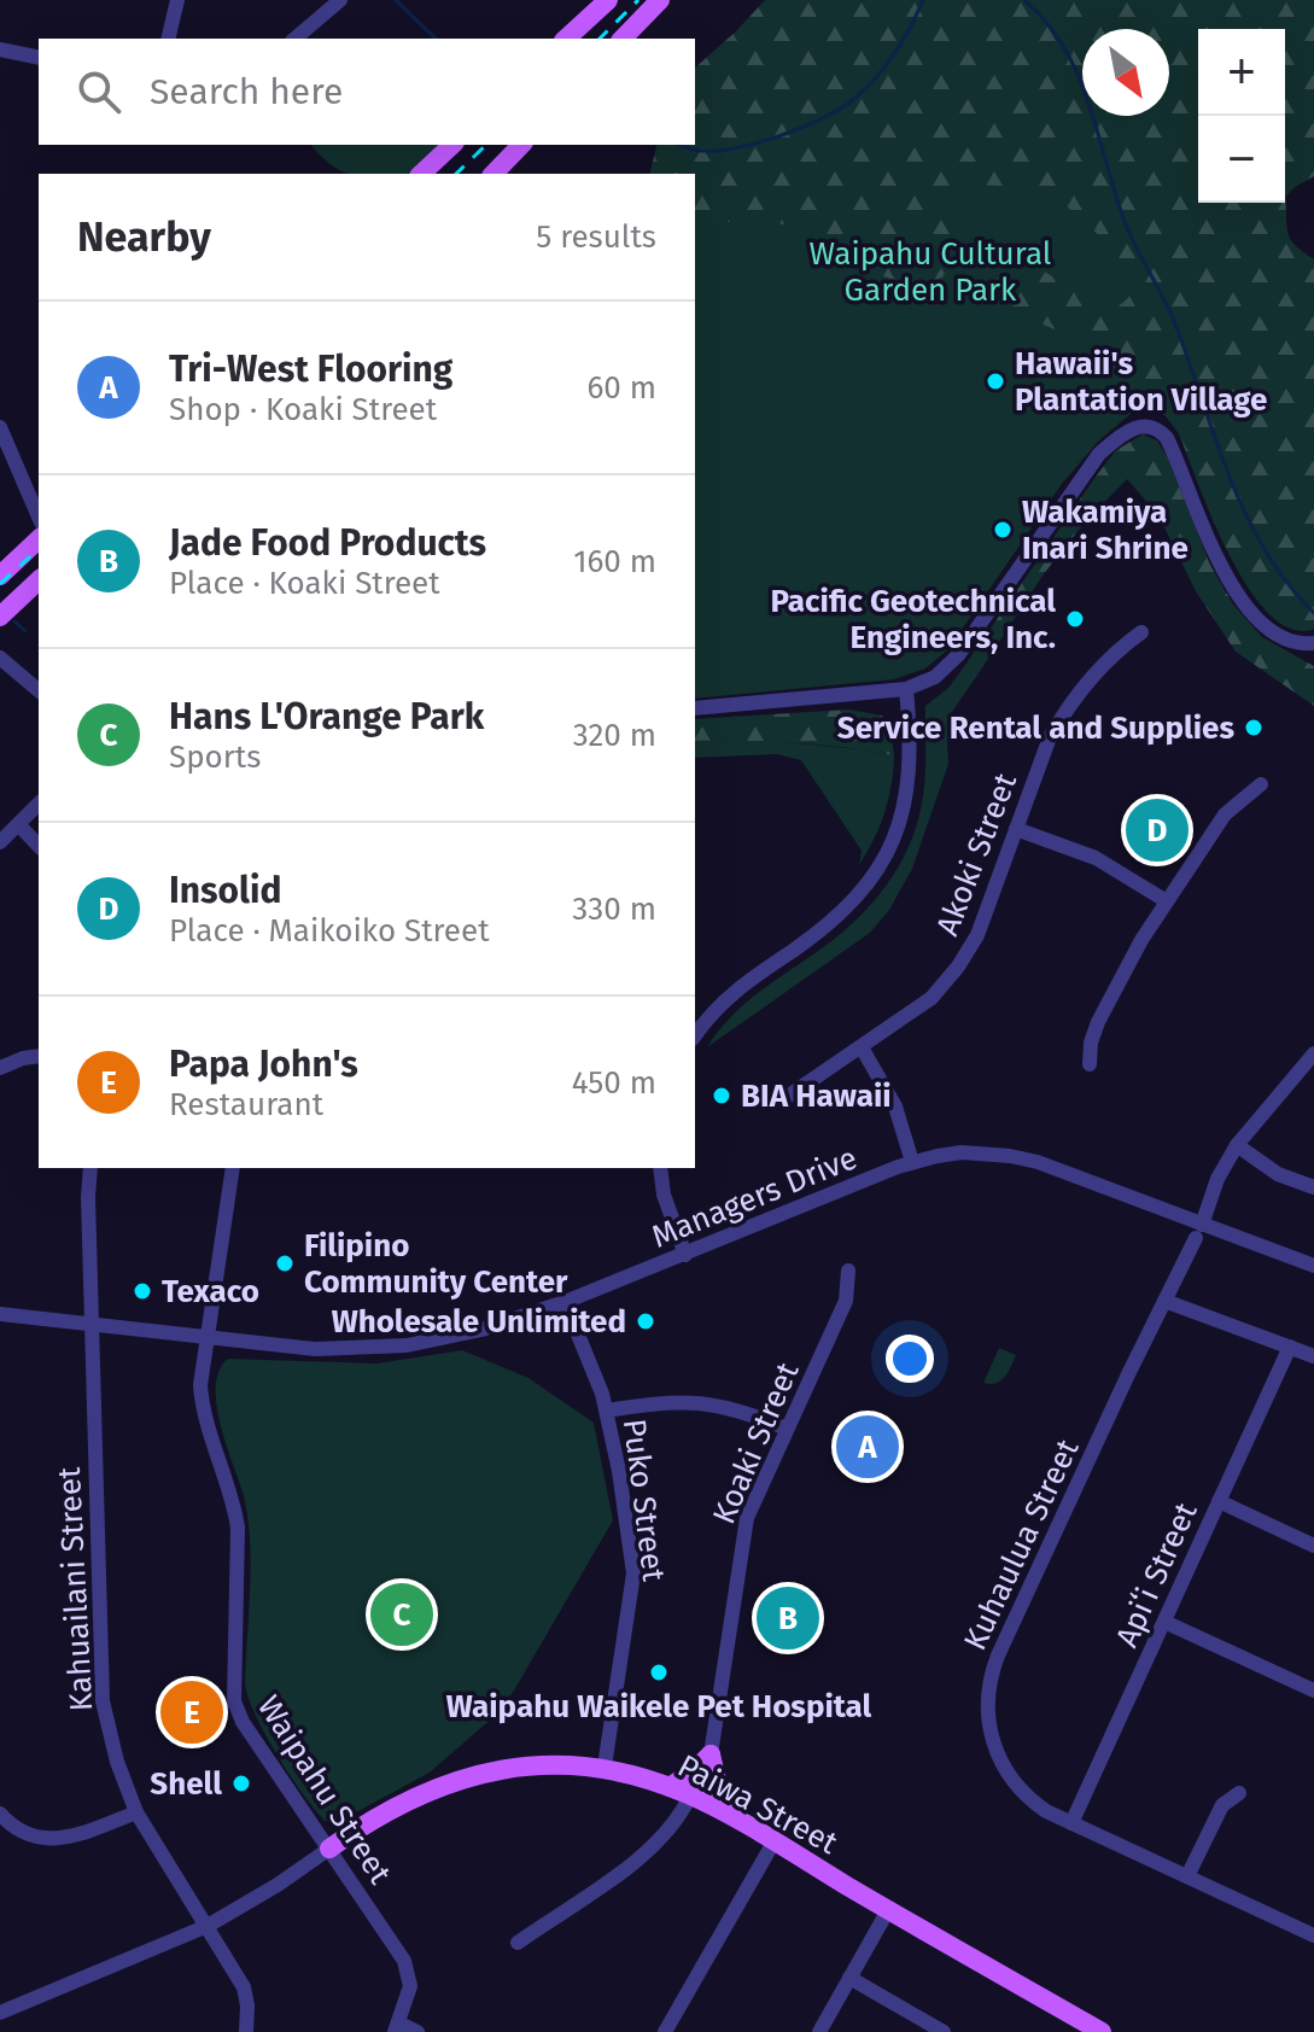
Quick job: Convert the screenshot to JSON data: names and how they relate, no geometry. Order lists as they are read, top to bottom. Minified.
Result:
{"streets":{"main road":["Paiwa Street"],"street":["Akoki Street","Managers Drive","Koaki Street","Puko Street","Kuhaulua Street","Apiʻi Street","Kahuailani Street","Waipahu Street"]},"crossings":[["Managers Drive","Puko Street"],["Managers Drive","Kuhaulua Street"],["Managers Drive","Kahuailani Street"],["Managers Drive","Waipahu Street"],["Puko Street","Paiwa Street"],["Kuhaulua Street","Apiʻi Street"],["Kahuailani Street","Paiwa Street"],["Waipahu Street","Paiwa Street"]],"parks":["Waipahu Cultural Garden Park"],"places":["Hawaii's Plantation Village","Wakamiya Inari Shrine","Pacific Geotechnical Engineers, Inc.","Service Rental and Supplies","BIA Hawaii","Filipino Community Center","Texaco","Wholesale Unlimited","Waipahu Waikele Pet Hospital","Shell"],"north":"bottom right","page":{"map_buttons":["+","−"],"search":"Search here","heading":["Nearby","5 results"],"list":[{"mark":"A","name":"Tri-West Flooring","note":"Shop · Koaki Street","value":"60 m"},{"mark":"B","name":"Jade Food Products","note":"Place · Koaki Street","value":"160 m"},{"mark":"C","name":"Hans L'Orange Park","note":"Sports","value":"320 m"},{"mark":"D","name":"Insolid","note":"Place · Maikoiko Street","value":"330 m"},{"mark":"E","name":"Papa John's","note":"Restaurant","value":"450 m"}],"pins":["D","A","C","B","E"]}}
